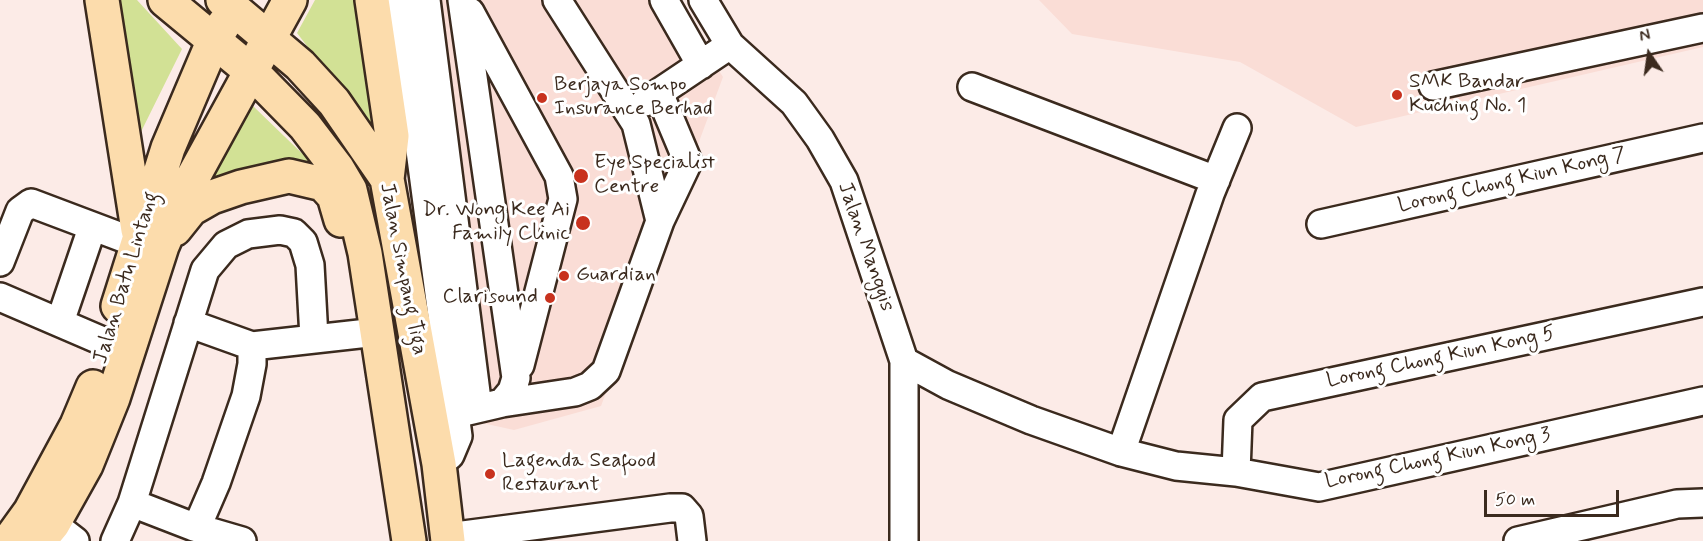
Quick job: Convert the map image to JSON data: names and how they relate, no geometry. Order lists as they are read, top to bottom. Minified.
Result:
{"streets":{"main road":["Jalan Simpang Tiga","Jalan Batu Lintang"],"street":["Lorong Chong Kiun Kong 7","Jalan Manggis","Lorong Chong Kiun Kong 5","Lorong Chong Kiun Kong 3"]},"crossings":[["Jalan Manggis","Lorong Chong Kiun Kong 3"],["Jalan Simpang Tiga","Jalan Batu Lintang"],["Lorong Chong Kiun Kong 5","Lorong Chong Kiun Kong 3"]],"places":["SMK Bandar Kuching No. 1","Berjaya Sompo Insurance Berhad","Eye Specialist Centre","Dr. Wong Kee Ai Family Clinic","Guardian","Clarisound","Lagenda Seafood Restaurant"],"scale_bar":"50 m","north":"top"}
